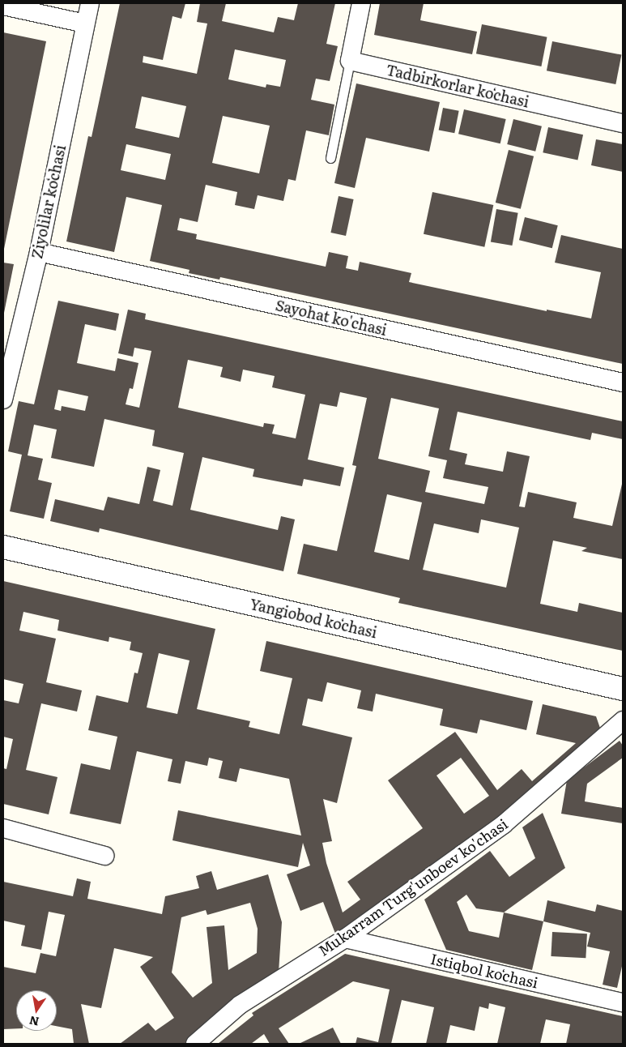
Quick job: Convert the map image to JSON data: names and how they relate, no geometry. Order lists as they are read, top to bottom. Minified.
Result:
{"streets":{"street":["Tadbirkorlar koʻchasi","Ziyolilar koʻchasi","Sayohat ko'chasi","Yangiobod koʻchasi","Mukarram Turg'unboev ko'chasi","Istiqbol koʻchasi"]},"crossings":[["Ziyolilar koʻchasi","Sayohat ko'chasi"],["Mukarram Turg'unboev ko'chasi","Istiqbol koʻchasi"]],"north":"bottom"}
